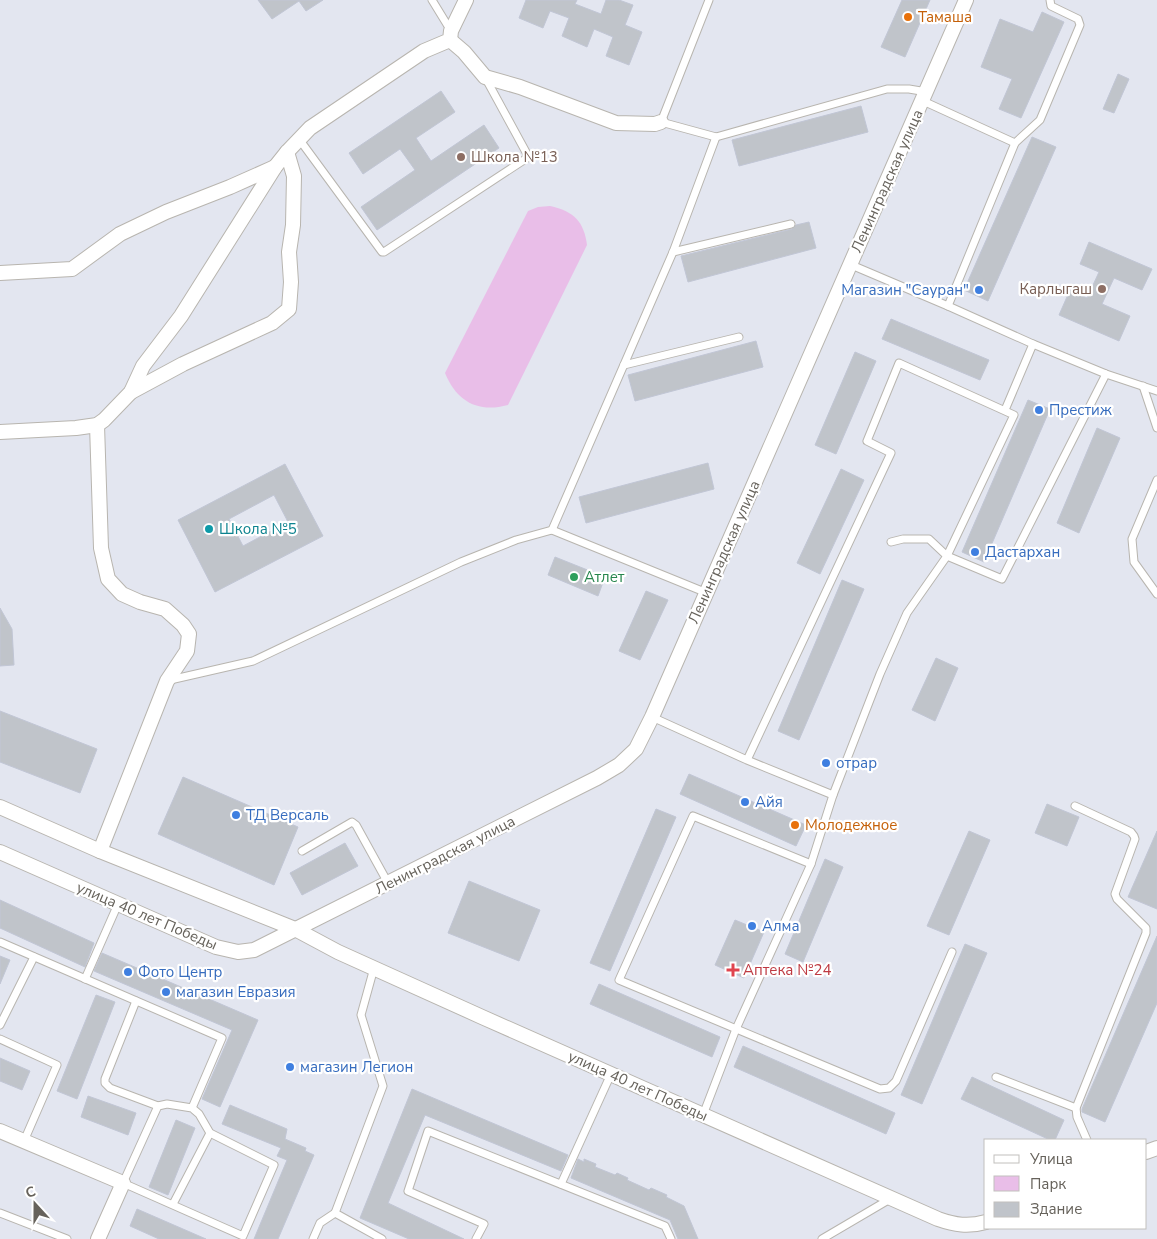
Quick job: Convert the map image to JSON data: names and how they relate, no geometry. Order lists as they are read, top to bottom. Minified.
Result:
{"streets":{"street":["Ленинградская улица","улица 40 лет Победы"]},"crossings":[["Ленинградская улица","улица 40 лет Победы"]],"places":{"other":["Тамаша","Школа №13","Карлыгаш","Магазин \"Сауран\"","Престиж","Школа №5","Дастархан","Атлет","отрар","Айя","ТД Версаль","Молодежное","Алма","Фото Центр","магазин Евразия","магазин Легион"],"health":["Аптека №24"]},"legend":["Улица","Парк","Здание"],"north":"top"}
